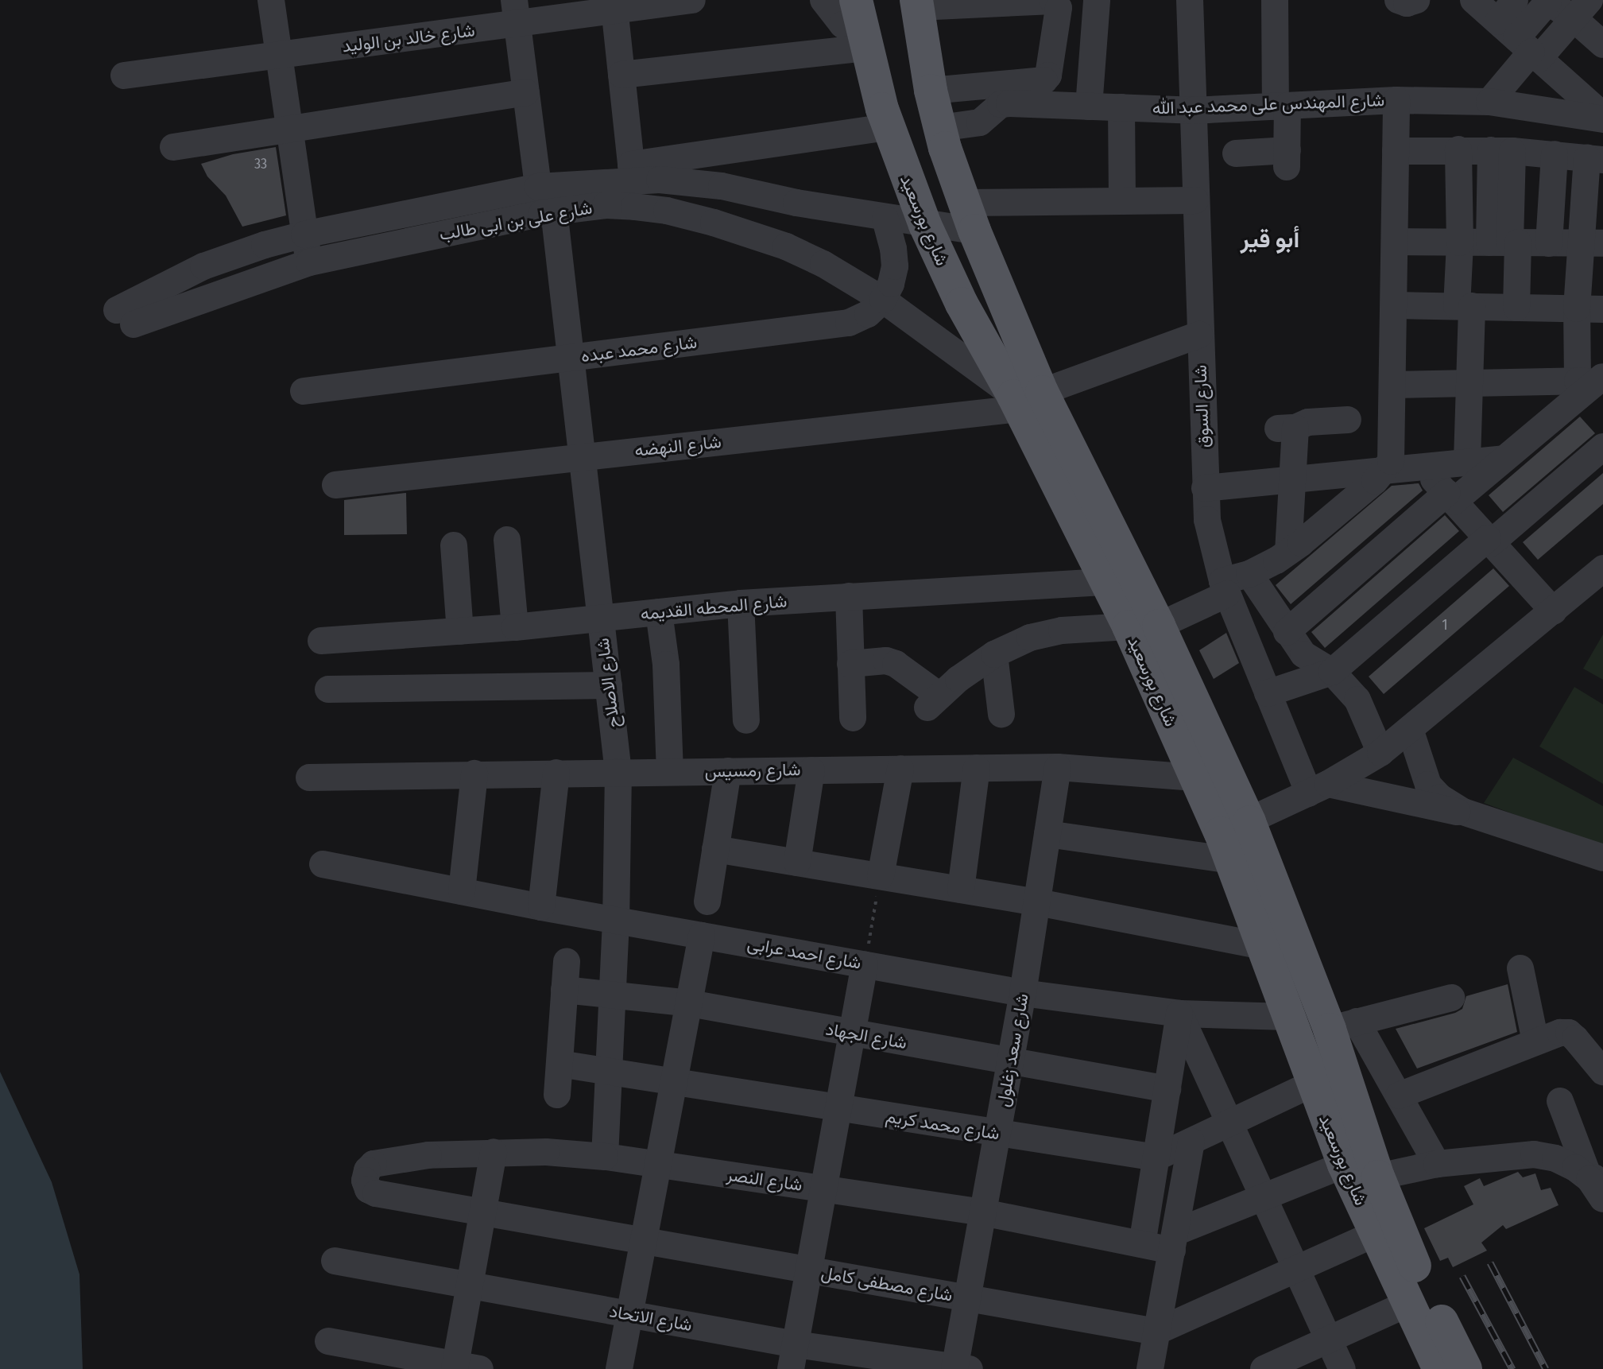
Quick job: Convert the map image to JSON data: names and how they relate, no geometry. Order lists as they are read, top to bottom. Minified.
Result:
{"streets":{"main road":["شارع بورسعيد"],"street":["شارع خالد بن الوليد","شارع المهندس على محمد عبد الله","شارع على بن ابى طالب","شارع محمد عبده","شارع السوق","شارع النهضه","شارع المحطه القديمه","شارع الاصلاح","شارع رمسيس","شارع احمد عرابى","شارع الجهاد","شارع سعد زغلول","شارع محمد كريم","شارع النصر","شارع مصطفى كامل","شارع الاتحاد"]},"crossings":[["شارع خالد بن الوليد","شارع الاصلاح"],["شارع المهندس على محمد عبد الله","شارع بورسعيد"],["شارع المهندس على محمد عبد الله","شارع السوق"],["شارع بورسعيد","شارع على بن ابى طالب"],["شارع بورسعيد","شارع النهضه"],["شارع بورسعيد","شارع المحطه القديمه"],["شارع بورسعيد","شارع رمسيس"],["شارع بورسعيد","شارع احمد عرابى"],["شارع على بن ابى طالب","شارع محمد عبده"],["شارع على بن ابى طالب","شارع السوق"],["شارع على بن ابى طالب","شارع النهضه"],["شارع على بن ابى طالب","شارع الاصلاح"],["شارع محمد عبده","شارع الاصلاح"],["شارع السوق","شارع النهضه"],["شارع النهضه","شارع الاصلاح"],["شارع المحطه القديمه","شارع الاصلاح"],["شارع الاصلاح","شارع رمسيس"],["شارع الاصلاح","شارع احمد عرابى"],["شارع الاصلاح","شارع الجهاد"],["شارع الاصلاح","شارع محمد كريم"],["شارع الاصلاح","شارع النصر"],["شارع رمسيس","شارع سعد زغلول"],["شارع احمد عرابى","شارع سعد زغلول"],["شارع الجهاد","شارع سعد زغلول"],["شارع سعد زغلول","شارع محمد كريم"],["شارع سعد زغلول","شارع النصر"],["شارع سعد زغلول","شارع مصطفى كامل"],["شارع سعد زغلول","شارع الاتحاد"],["شارع النصر","شارع مصطفى كامل"]],"districts":["أبو قير"],"house_numbers":["33","1"]}
